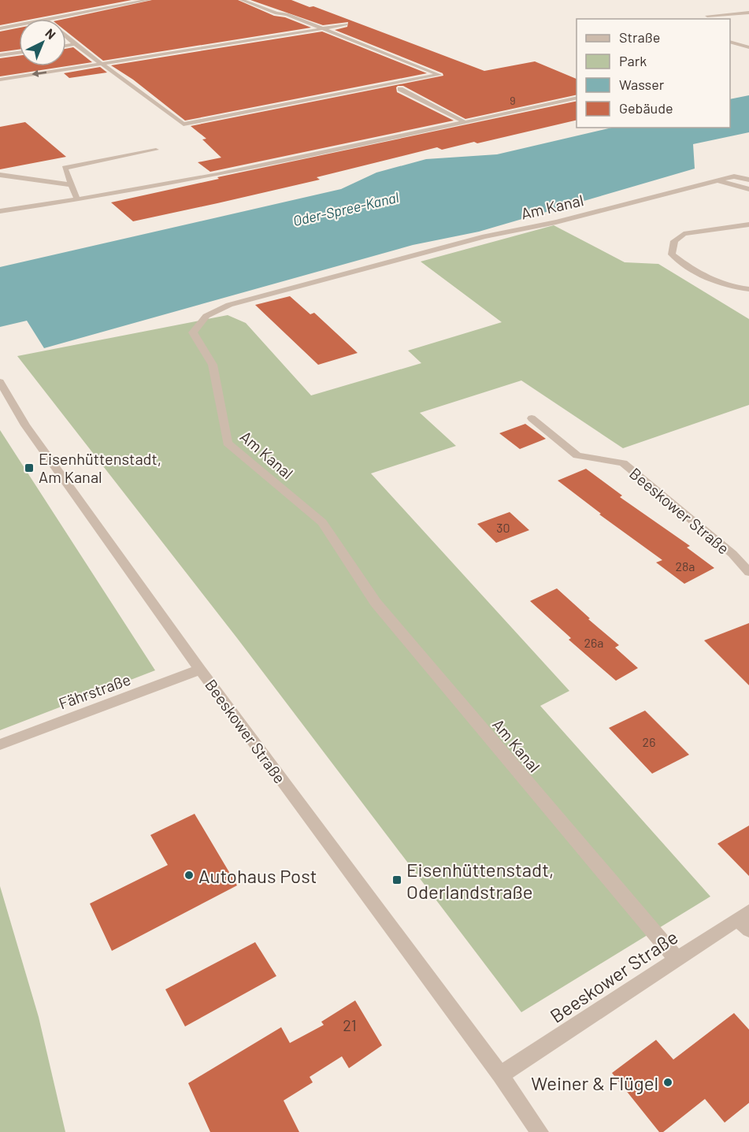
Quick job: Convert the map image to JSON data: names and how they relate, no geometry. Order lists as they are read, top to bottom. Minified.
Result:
{"streets":{"street":["Am Kanal","Beeskower Straße","Fährstraße"]},"crossings":[["Am Kanal","Beeskower Straße"],["Beeskower Straße","Fährstraße"]],"water":["Oder-Spree-Kanal"],"places":{"transit":["Eisenhüttenstadt, Am Kanal","Eisenhüttenstadt, Oderlandstraße"],"other":["Autohaus Post","Weiner & Flügel"]},"house_numbers":["9","30","28a","26a","26","21"],"legend":["Straße","Park","Wasser","Gebäude"],"north":"top right"}
